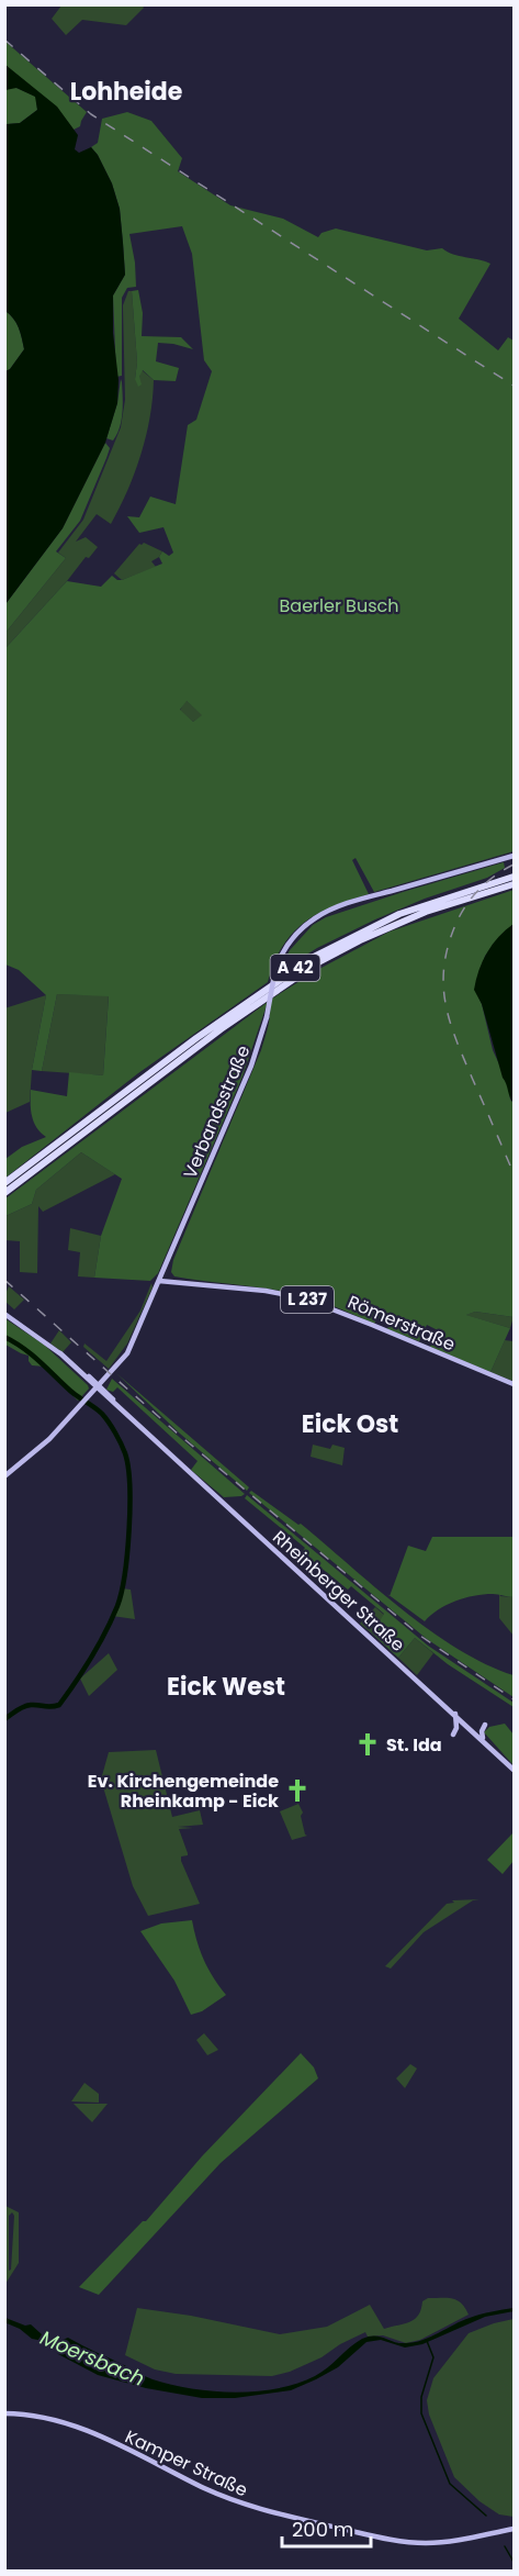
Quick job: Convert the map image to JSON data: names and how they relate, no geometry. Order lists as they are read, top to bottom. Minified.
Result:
{"streets":{"highway":["A 42"],"main road":["Verbandsstraße","L 237","Römerstraße","Rheinberger Straße","Kamper Straße"]},"crossings":[["Verbandsstraße","Römerstraße"],["Verbandsstraße","Rheinberger Straße"]],"districts":["Lohheide","Eick Ost","Eick West"],"water":["Moersbach"],"parks":["Baerler Busch"],"places":{"church":["St. Ida","Ev. Kirchengemeinde Rheinkamp - Eick"]},"scale_bar":"200 m"}
